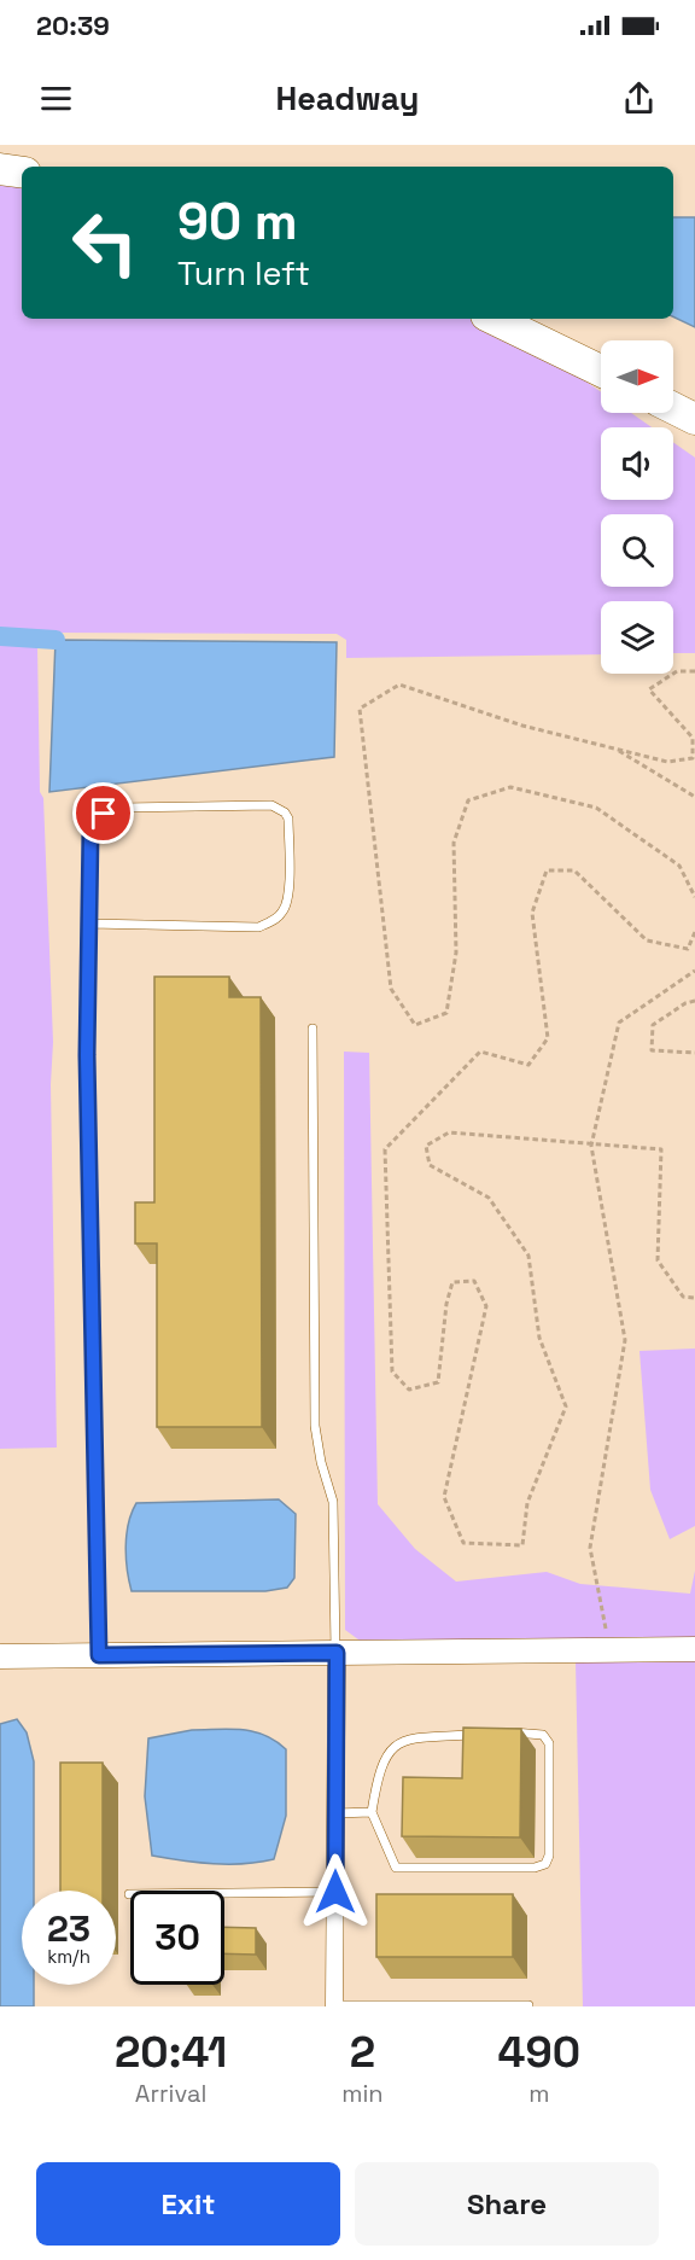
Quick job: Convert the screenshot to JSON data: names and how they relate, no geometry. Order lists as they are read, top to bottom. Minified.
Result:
{"north":"right","page":{"status":"20:39","header":"Headway","turn":["90 m","Turn left"],"speed":"23 km/h","limit":"30","eta":["20:41","Arrival","2","min","490","m"],"buttons":["Exit","Share"]}}
